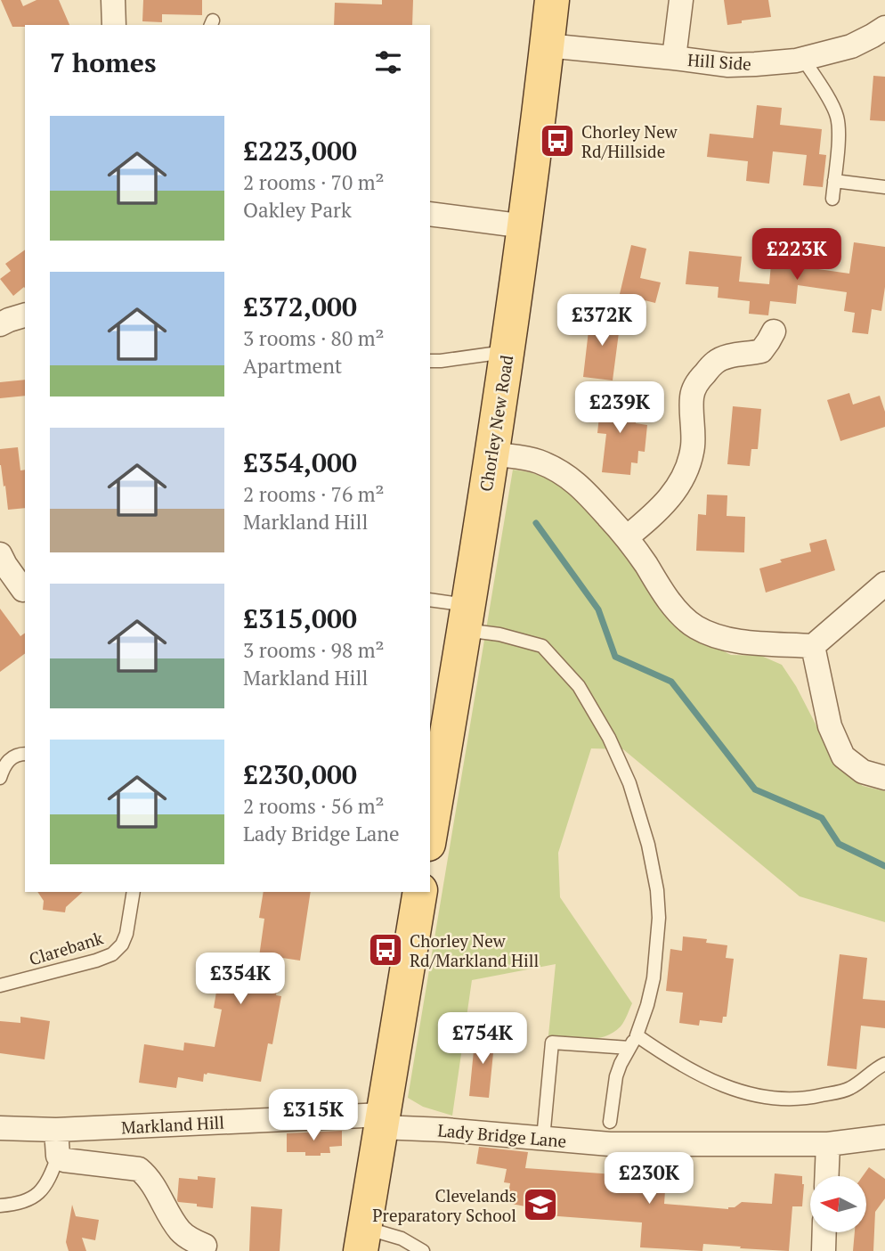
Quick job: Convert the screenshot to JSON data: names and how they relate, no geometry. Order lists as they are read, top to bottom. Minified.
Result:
{"streets":{"main road":["Chorley New Road"],"street":["Hill Side","Markland Hill","Lady Bridge Lane"],"lane":["Clarebank"]},"crossings":[["Hill Side","Chorley New Road"],["Markland Hill","Lady Bridge Lane"]],"places":{"bus stop":["Chorley New Rd/Hillside","Chorley New Rd/Markland Hill"],"school or university":["Clevelands Preparatory School"]},"north":"left","page":{"heading":"7 homes","list":[{"name":"£223,000","note":"2 rooms · 70 m² · Oakley Park"},{"name":"£372,000","note":"3 rooms · 80 m² · Apartment"},{"name":"£354,000","note":"2 rooms · 76 m² · Markland Hill"},{"name":"£315,000","note":"3 rooms · 98 m² · Markland Hill"},{"name":"£230,000","note":"2 rooms · 56 m² · Lady Bridge Lane"}],"price":["£223K","£372K","£239K","£354K","£754K","£315K","£230K"]}}
